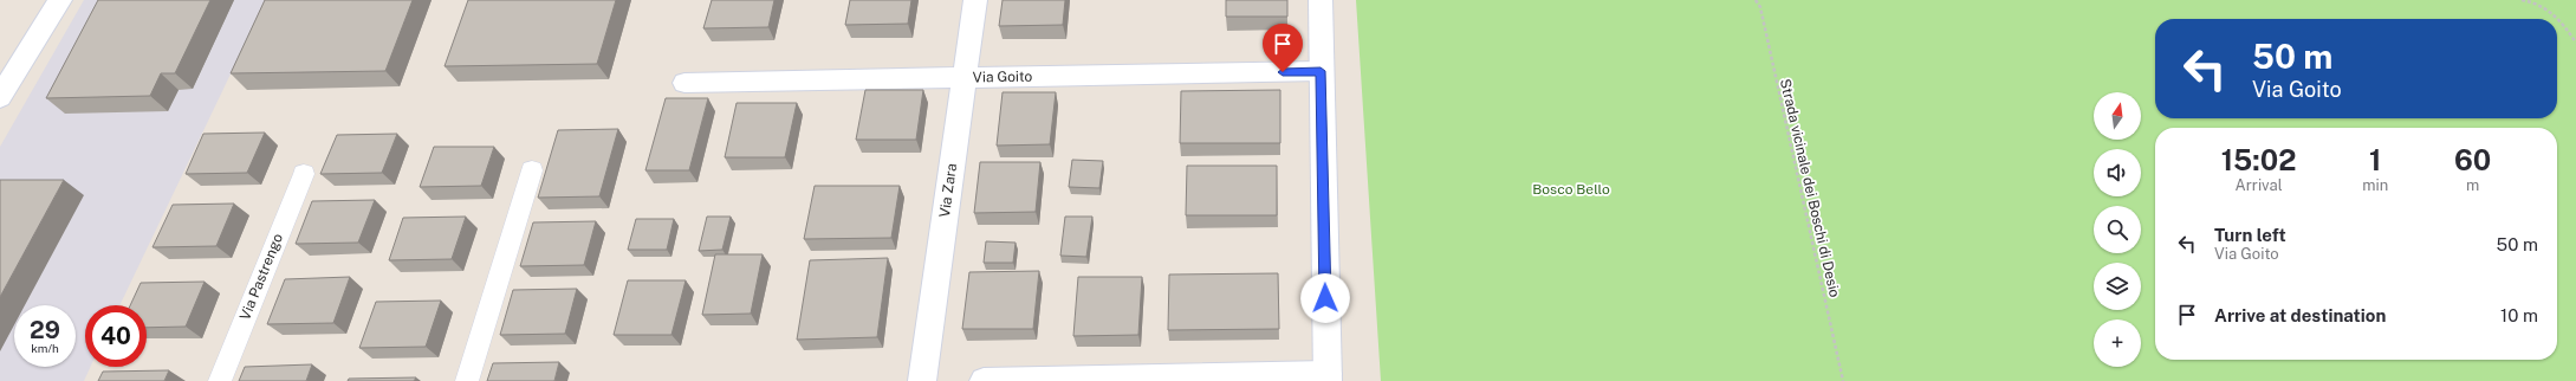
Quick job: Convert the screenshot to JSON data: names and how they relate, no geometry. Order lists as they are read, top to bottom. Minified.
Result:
{"streets":{"street":["Via Goito","Via Zara"],"lane":["Via Pastrengo"],"path":["Strada vicinale dei Boschi di Desio"]},"crossings":[["Via Goito","Via Zara"]],"parks":["Bosco Bello"],"north":"top","page":{"turn":["50 m","Via Goito"],"map_buttons":"+","eta":["15:02","Arrival","1","min","60","m"],"list":[{"name":"Turn left","note":"Via Goito","value":"50 m"},{"name":"Arrive at destination","value":"10 m"}],"speed":"29 km/h","limit":"40"}}
